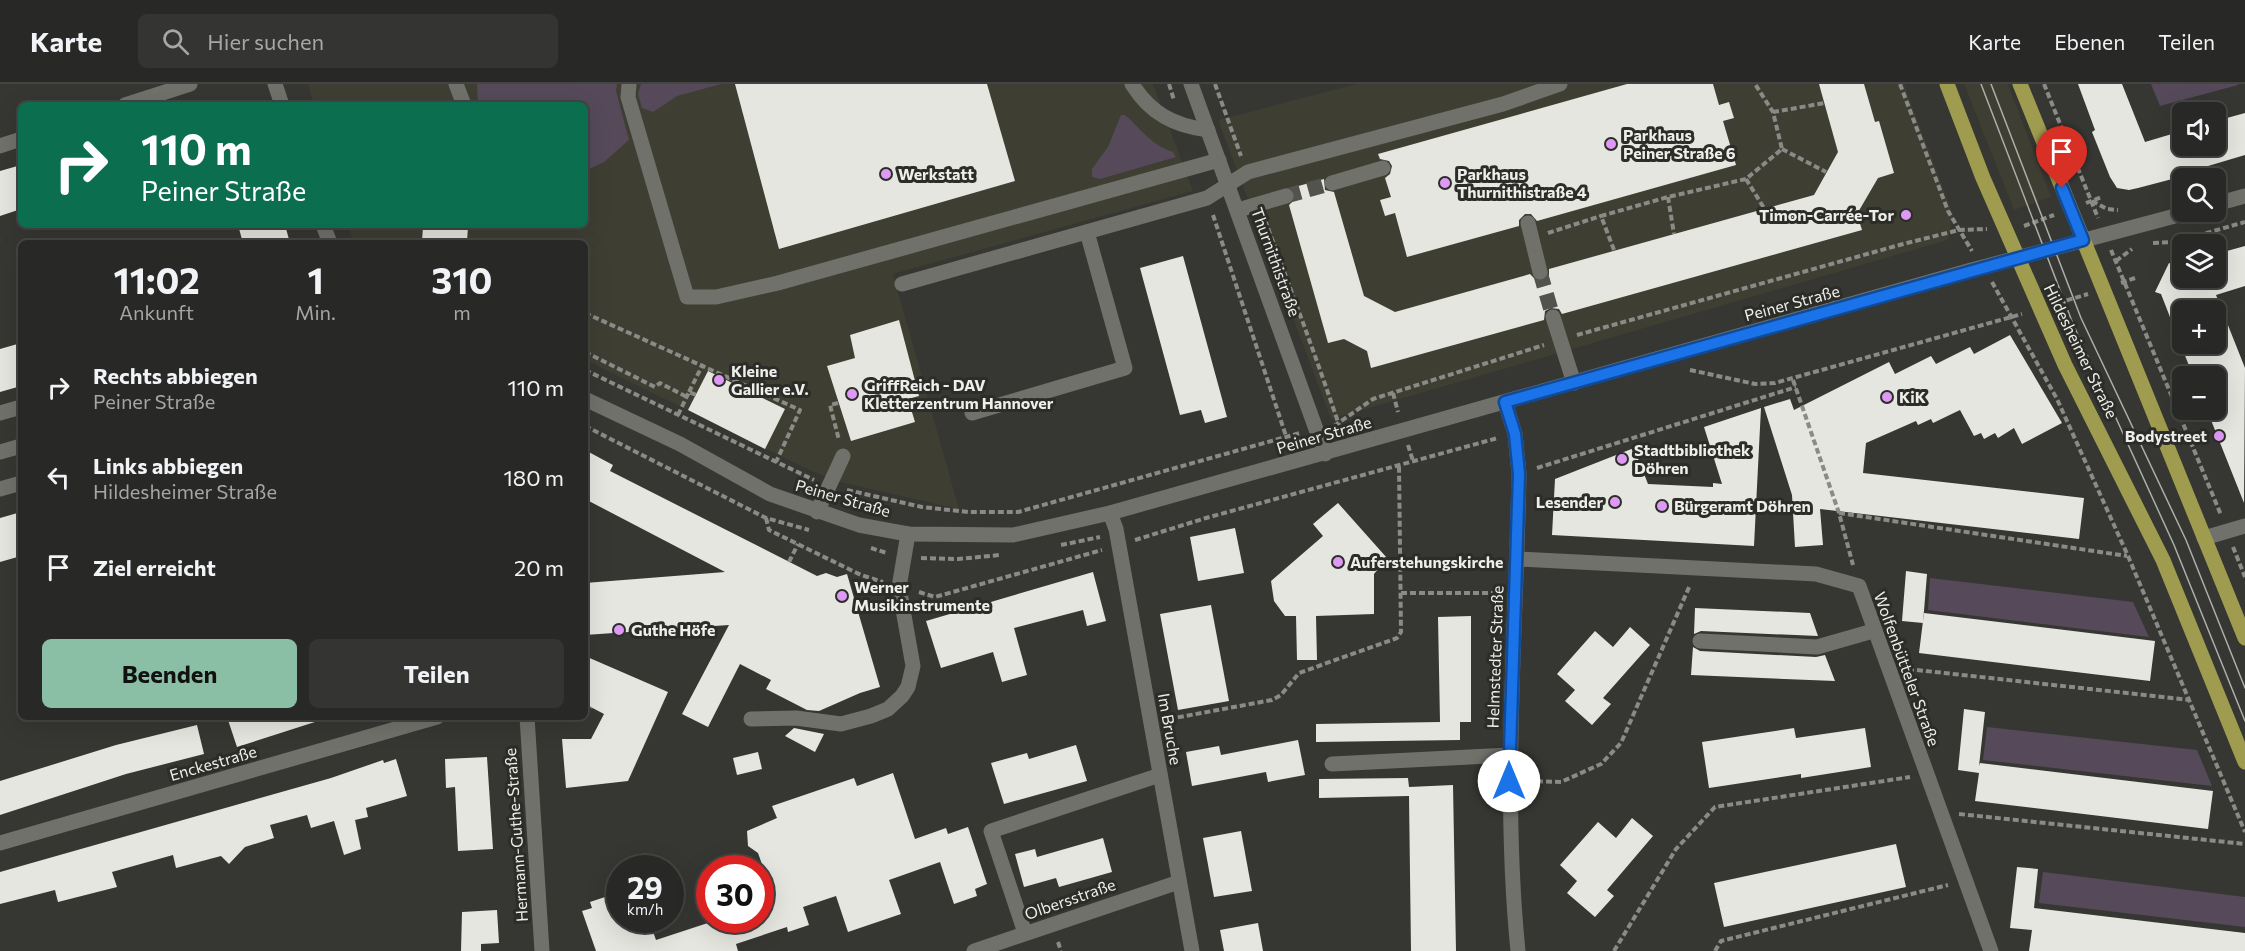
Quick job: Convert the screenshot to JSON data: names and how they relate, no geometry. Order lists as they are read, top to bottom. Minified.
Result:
{"streets":{"main road":["Hildesheimer Straße"],"street":["Thurnithistraße","Peiner Straße","Helmstedter Straße","Wolfenbütteler Straße","Im Bruche","Enckestraße","Hermann-Guthe-Straße","Olbersstraße"]},"crossings":[["Thurnithistraße","Peiner Straße"],["Peiner Straße","Hildesheimer Straße"],["Peiner Straße","Helmstedter Straße"],["Peiner Straße","Im Bruche"],["Helmstedter Straße","Wolfenbütteler Straße"],["Im Bruche","Olbersstraße"]],"places":["Parkhaus Peiner Straße 6","Werkstatt","Parkhaus Thurnithistraße 4","Timon-Carrée-Tor","Kleine Gallier e.V.","GriffReich - DAV Kletterzentrum Hannover","KiK","Bodystreet","Stadtbibliothek Döhren","Lesender","Bürgeramt Döhren","Auferstehungskirche","Werner Musikinstrumente","Guthe Höfe"],"page":{"header":"Karte","search":"Hier suchen","nav":["Karte","Ebenen","Teilen"],"map_buttons":["+","−"],"turn":["110 m","Peiner Straße"],"eta":["11:02","Ankunft","1","Min.","310","m"],"list":[{"name":"Rechts abbiegen","note":"Peiner Straße","value":"110 m"},{"name":"Links abbiegen","note":"Hildesheimer Straße","value":"180 m"},{"name":"Ziel erreicht","value":"20 m"}],"buttons":["Beenden","Teilen"],"speed":"29 km/h","limit":"30"}}
